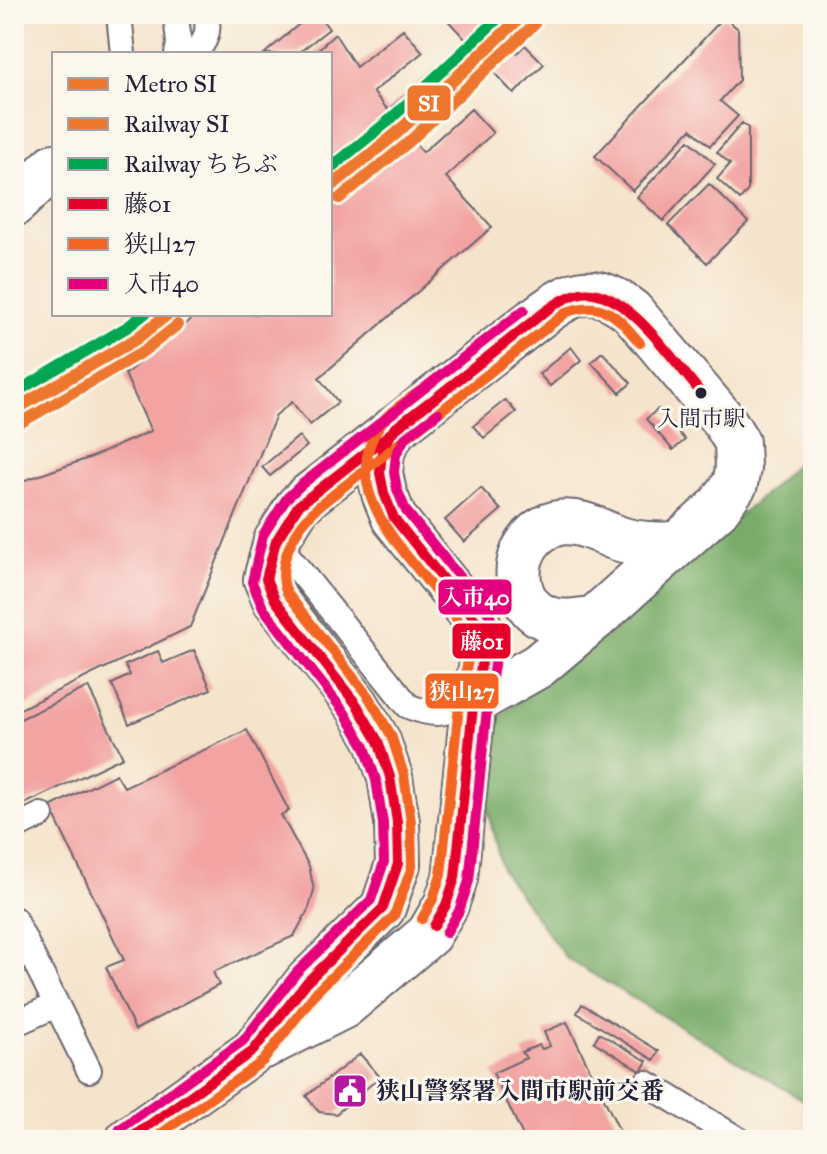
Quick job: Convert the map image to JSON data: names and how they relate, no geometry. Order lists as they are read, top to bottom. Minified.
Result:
{"places":{"other":["入間市駅"],"public building":["狭山警察署入間市駅前交番"]},"lines":["metro line SI","rail line ちちぶ","rail line SI","transit line 藤01","transit line 狭山27","transit line 入市40"],"legend":["Metro SI","Railway SI","Railway ちちぶ","藤01","狭山27","入市40"]}
